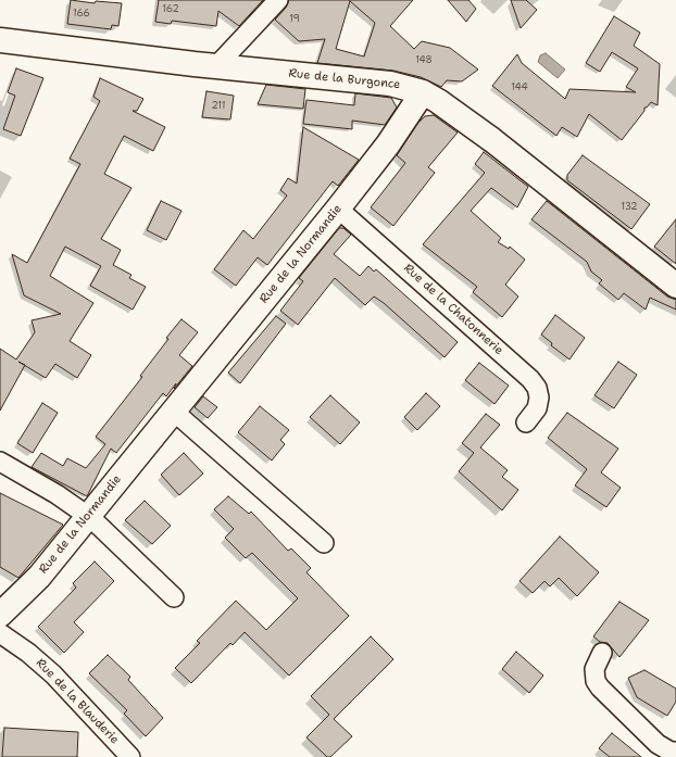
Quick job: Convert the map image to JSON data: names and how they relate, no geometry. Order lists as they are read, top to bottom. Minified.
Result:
{"streets":{"street":["Rue de la Burgonce","Rue de la Normandie","Rue de la Chatonnerie","Rue de la Blauderie"]},"crossings":[["Rue de la Burgonce","Rue de la Normandie"],["Rue de la Normandie","Rue de la Chatonnerie"]],"house_numbers":["162","166","19","148","144","211","132"]}
